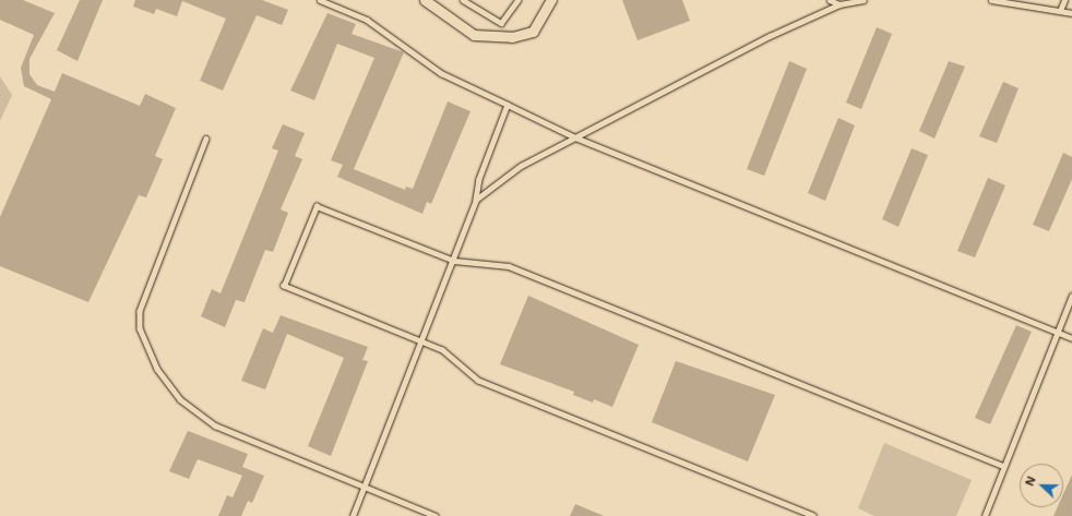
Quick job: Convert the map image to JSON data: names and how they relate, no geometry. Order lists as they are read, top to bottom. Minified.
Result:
{"north":"left"}
